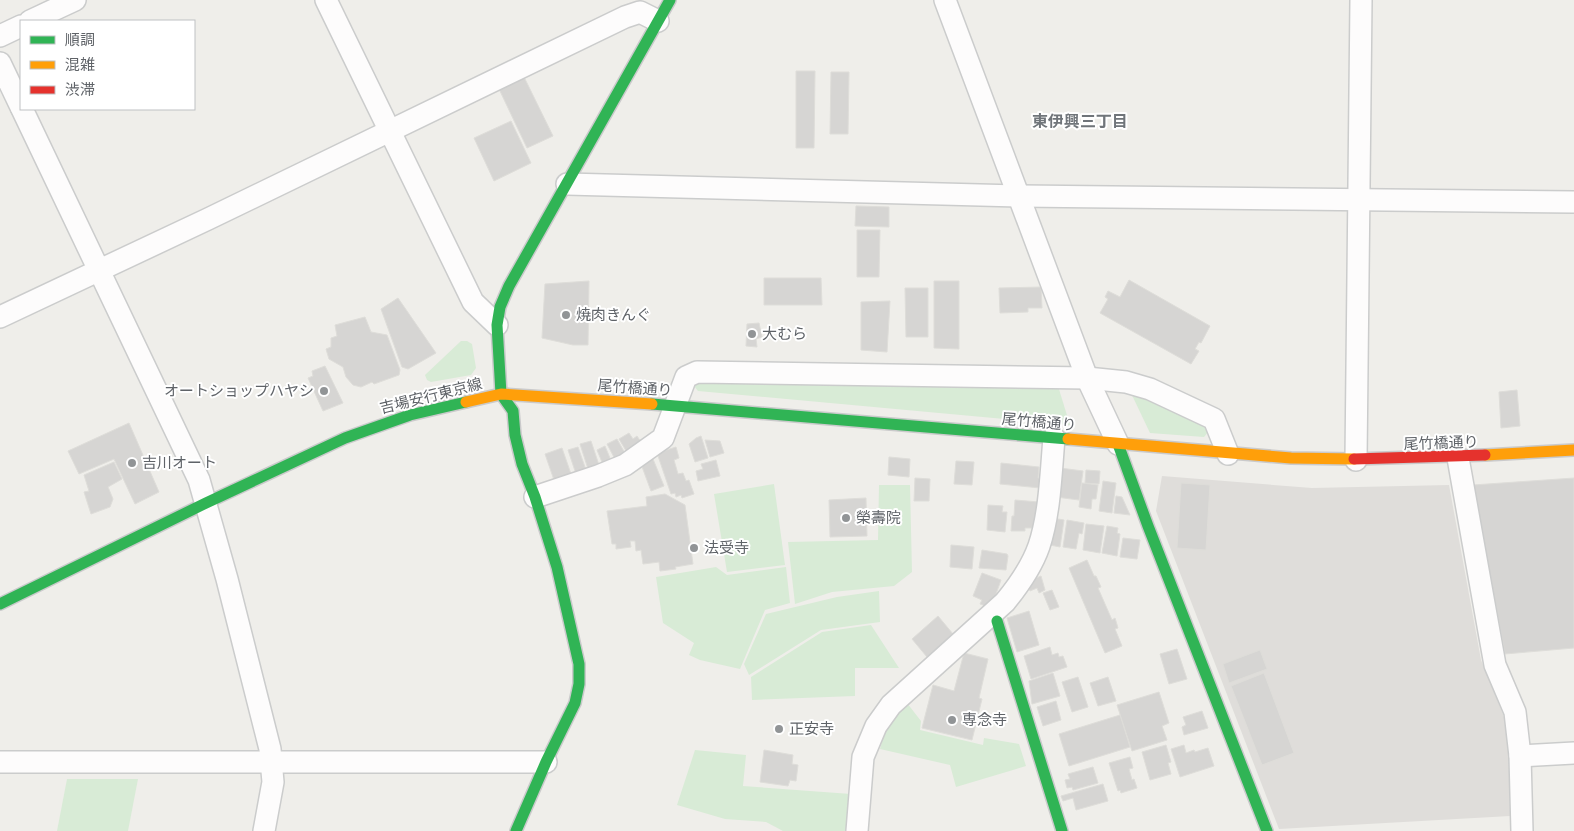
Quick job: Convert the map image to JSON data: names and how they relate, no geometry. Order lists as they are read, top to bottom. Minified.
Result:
{"streets":{"main road":["尾竹橋通り","吉場安行東京線"]},"crossings":[["尾竹橋通り","吉場安行東京線"]],"districts":["東伊興三丁目"],"places":["焼肉きんぐ","大むら","オートショップハヤシ","吉川オート","榮壽院","法受寺","専念寺","正安寺"],"legend":["順調","混雑","渋滞"]}
